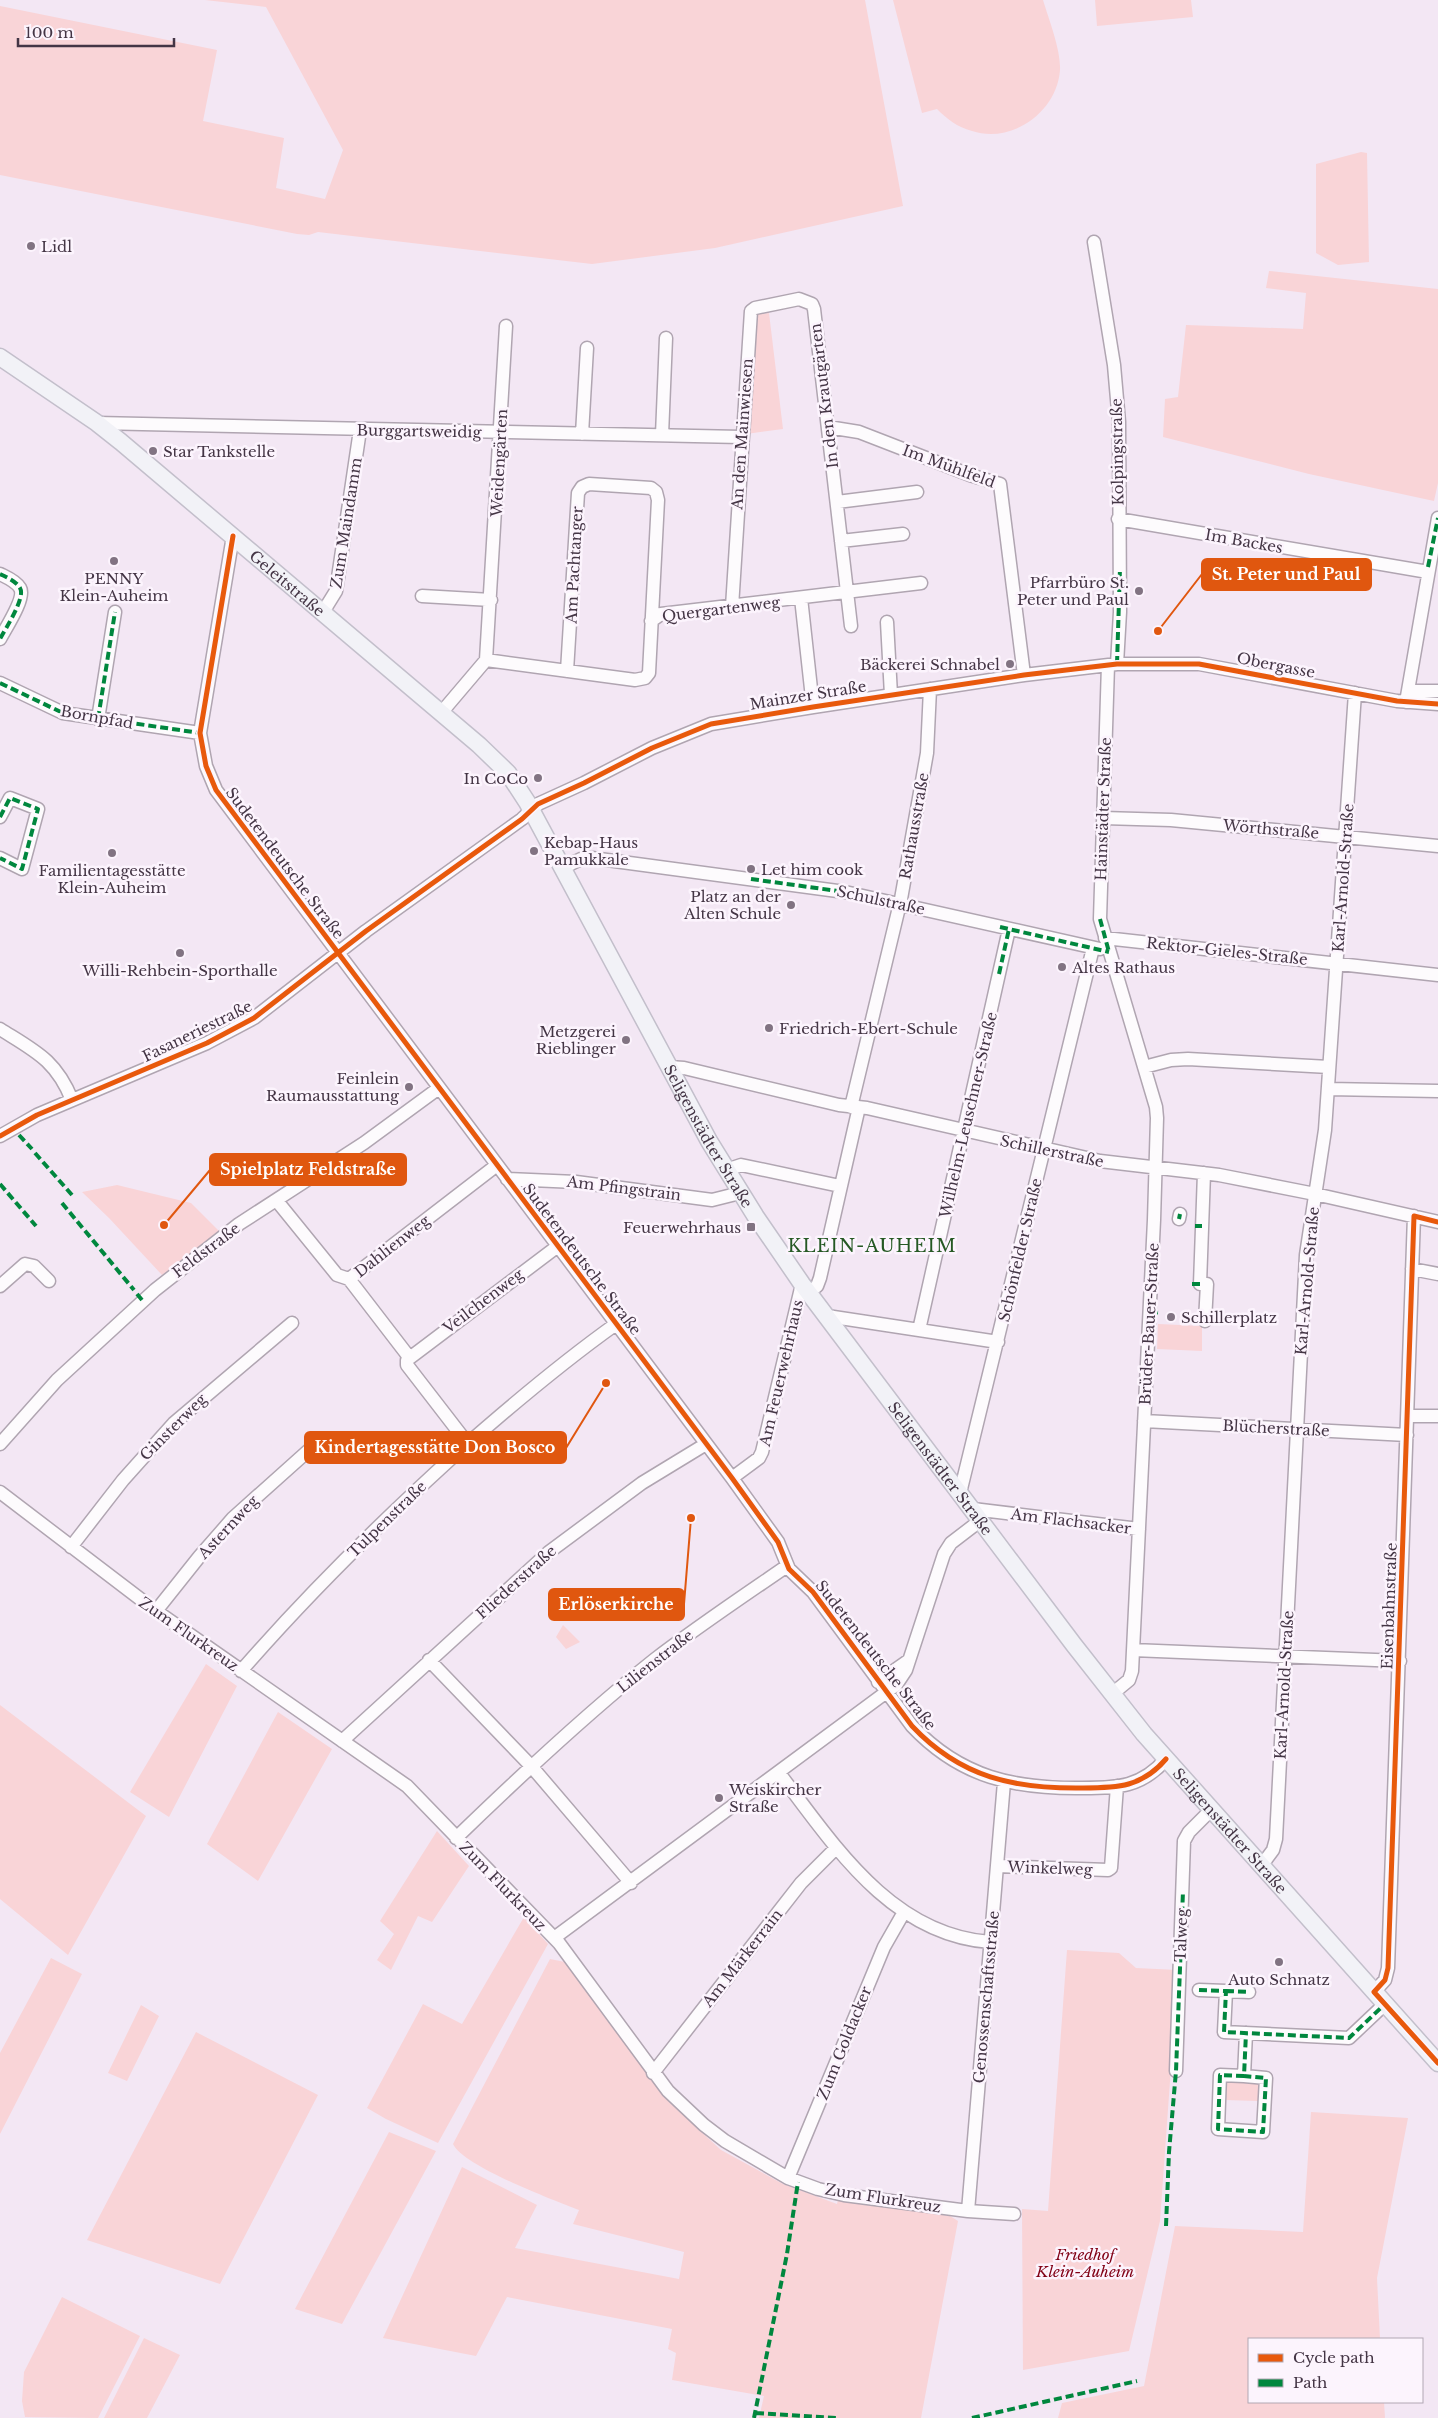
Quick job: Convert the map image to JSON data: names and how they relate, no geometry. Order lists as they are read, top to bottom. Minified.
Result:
{"streets":{"main road":["Geleitstraße","Seligenstädter Straße"],"street":["In den Krautgärten","Burggartsweidig","An den Mainwiesen","Kolpingstraße","Weidengärten","Im Mühlfeld","Zum Maindamm","Im Backes","Am Pachtanger","Quergartenweg","Obergasse","Mainzer Straße","Bornpfad","Hainstädter Straße","Rathausstraße","Wörthstraße","Sudetendeutsche Straße","Karl-Arnold-Straße","Schulstraße","Rektor-Gieles-Straße","Fasaneriestraße","Wilhelm-Leuschner-Straße","Schillerstraße","Am Pfingstrain","Dahlienweg","Feldstraße","Schönfelder Straße","Veilchenweg","Brüder-Bauer-Straße","Am Feuerwehrhaus","Ginsterweg","Blücherstraße","Tulpenstraße","Am Flachsacker","Asternweg","Fliederstraße","Eisenbahnstraße","Zum Flurkreuz","Lilienstraße","Winkelweg","Talweg","Am Märkerrain","Genossenschaftsstraße","Zum Goldacker"]},"crossings":[["In den Krautgärten","An den Mainwiesen"],["In den Krautgärten","Im Mühlfeld"],["In den Krautgärten","Quergartenweg"],["Burggartsweidig","An den Mainwiesen"],["Burggartsweidig","Weidengärten"],["Burggartsweidig","Zum Maindamm"],["Burggartsweidig","Geleitstraße"],["An den Mainwiesen","Quergartenweg"],["Kolpingstraße","Im Backes"],["Kolpingstraße","Obergasse"],["Kolpingstraße","Mainzer Straße"],["Kolpingstraße","Hainstädter Straße"],["Weidengärten","Quergartenweg"],["Im Mühlfeld","Mainzer Straße"],["Zum Maindamm","Geleitstraße"],["Am Pachtanger","Quergartenweg"],["Geleitstraße","Mainzer Straße"],["Geleitstraße","Sudetendeutsche Straße"],["Geleitstraße","Fasaneriestraße"],["Geleitstraße","Seligenstädter Straße"],["Quergartenweg","Mainzer Straße"],["Obergasse","Mainzer Straße"],["Obergasse","Hainstädter Straße"],["Obergasse","Karl-Arnold-Straße"],["Mainzer Straße","Hainstädter Straße"],["Mainzer Straße","Rathausstraße"],["Mainzer Straße","Fasaneriestraße"],["Mainzer Straße","Seligenstädter Straße"],["Bornpfad","Sudetendeutsche Straße"],["Hainstädter Straße","Wörthstraße"],["Hainstädter Straße","Schulstraße"],["Hainstädter Straße","Rektor-Gieles-Straße"],["Hainstädter Straße","Brüder-Bauer-Straße"],["Rathausstraße","Schulstraße"],["Rathausstraße","Seligenstädter Straße"],["Rathausstraße","Schillerstraße"],["Rathausstraße","Am Feuerwehrhaus"],["Wörthstraße","Karl-Arnold-Straße"],["Sudetendeutsche Straße","Fasaneriestraße"],["Sudetendeutsche Straße","Seligenstädter Straße"],["Sudetendeutsche Straße","Am Pfingstrain"],["Sudetendeutsche Straße","Dahlienweg"],["Sudetendeutsche Straße","Feldstraße"],["Sudetendeutsche Straße","Veilchenweg"],["Sudetendeutsche Straße","Am Feuerwehrhaus"],["Sudetendeutsche Straße","Tulpenstraße"],["Sudetendeutsche Straße","Fliederstraße"],["Sudetendeutsche Straße","Lilienstraße"],["Sudetendeutsche Straße","Winkelweg"],["Sudetendeutsche Straße","Genossenschaftsstraße"],["Karl-Arnold-Straße","Rektor-Gieles-Straße"],["Karl-Arnold-Straße","Seligenstädter Straße"],["Karl-Arnold-Straße","Schillerstraße"],["Karl-Arnold-Straße","Blücherstraße"],["Schulstraße","Wilhelm-Leuschner-Straße"],["Schulstraße","Seligenstädter Straße"],["Schulstraße","Schönfelder Straße"],["Schulstraße","Brüder-Bauer-Straße"],["Fasaneriestraße","Seligenstädter Straße"],["Wilhelm-Leuschner-Straße","Schillerstraße"],["Seligenstädter Straße","Schillerstraße"],["Seligenstädter Straße","Am Pfingstrain"],["Seligenstädter Straße","Schönfelder Straße"],["Seligenstädter Straße","Brüder-Bauer-Straße"],["Seligenstädter Straße","Am Feuerwehrhaus"],["Seligenstädter Straße","Am Flachsacker"],["Seligenstädter Straße","Eisenbahnstraße"],["Seligenstädter Straße","Talweg"],["Schillerstraße","Schönfelder Straße"],["Schillerstraße","Brüder-Bauer-Straße"],["Schillerstraße","Eisenbahnstraße"],["Dahlienweg","Feldstraße"],["Brüder-Bauer-Straße","Blücherstraße"],["Brüder-Bauer-Straße","Am Flachsacker"],["Ginsterweg","Zum Flurkreuz"],["Blücherstraße","Eisenbahnstraße"],["Tulpenstraße","Zum Flurkreuz"],["Asternweg","Zum Flurkreuz"],["Fliederstraße","Zum Flurkreuz"],["Zum Flurkreuz","Lilienstraße"],["Zum Flurkreuz","Am Märkerrain"],["Zum Flurkreuz","Genossenschaftsstraße"],["Zum Flurkreuz","Zum Goldacker"],["Winkelweg","Genossenschaftsstraße"]],"districts":["KLEIN-AUHEIM"],"parks":["Friedhof Klein-Auheim"],"places":{"other":["Lidl","Star Tankstelle","PENNY Klein-Auheim","Pfarrbüro St. Peter und Paul","St. Peter und Paul","Bäckerei Schnabel","In CoCo","Kebap-Haus Pamukkale","Familientagesstätte Klein-Auheim","Let him cook","Platz an der Alten Schule","Willi-Rehbein-Sporthalle","Altes Rathaus","Friedrich-Ebert-Schule","Metzgerei Rieblinger","Feinlein Raumausstattung","Spielplatz Feldstraße","Schillerplatz","Kindertagesstätte Don Bosco","Erlöserkirche","Weiskircher Straße","Auto Schnatz"],"transit":["Feuerwehrhaus"]},"legend":["Cycle path","Path"],"scale_bar":"100 m"}
